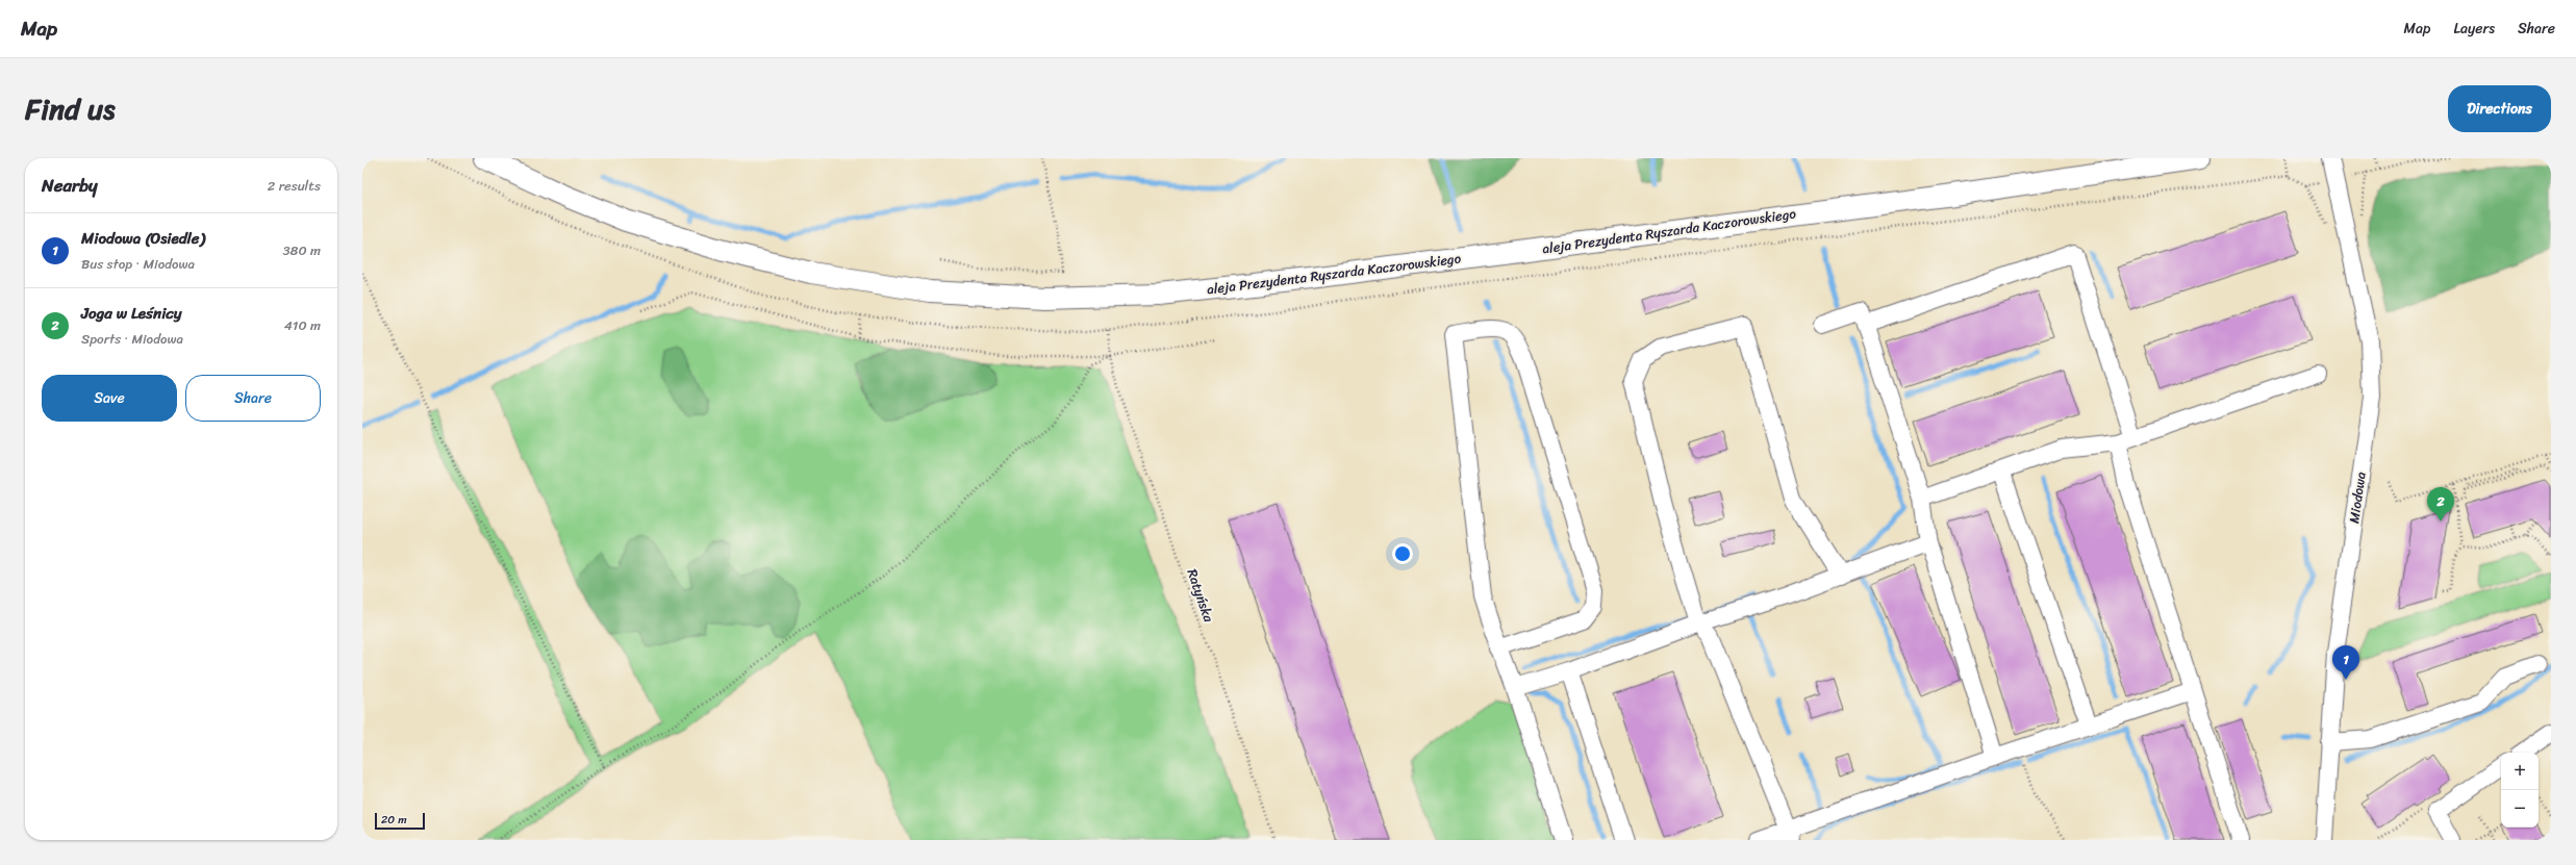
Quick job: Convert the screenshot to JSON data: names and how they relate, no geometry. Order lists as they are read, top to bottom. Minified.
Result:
{"streets":{"main road":["aleja Prezydenta Ryszarda Kaczorowskiego"],"street":["Miodowa"],"path":["Ratyńska"]},"scale_bar":"20 m","page":{"header":"Map","nav":["Map","Layers","Share"],"title":"Find us","buttons":["Directions",["Save","Share"]],"heading":["Nearby","2 results"],"list":[{"mark":"1","name":"Miodowa (Osiedle)","note":"Bus stop · Miodowa","value":"380 m"},{"mark":"2","name":"Joga w Leśnicy","note":"Sports · Miodowa","value":"410 m"}],"pins":["2","1"],"map_buttons":["+","−"],"scale":"20 m"}}
